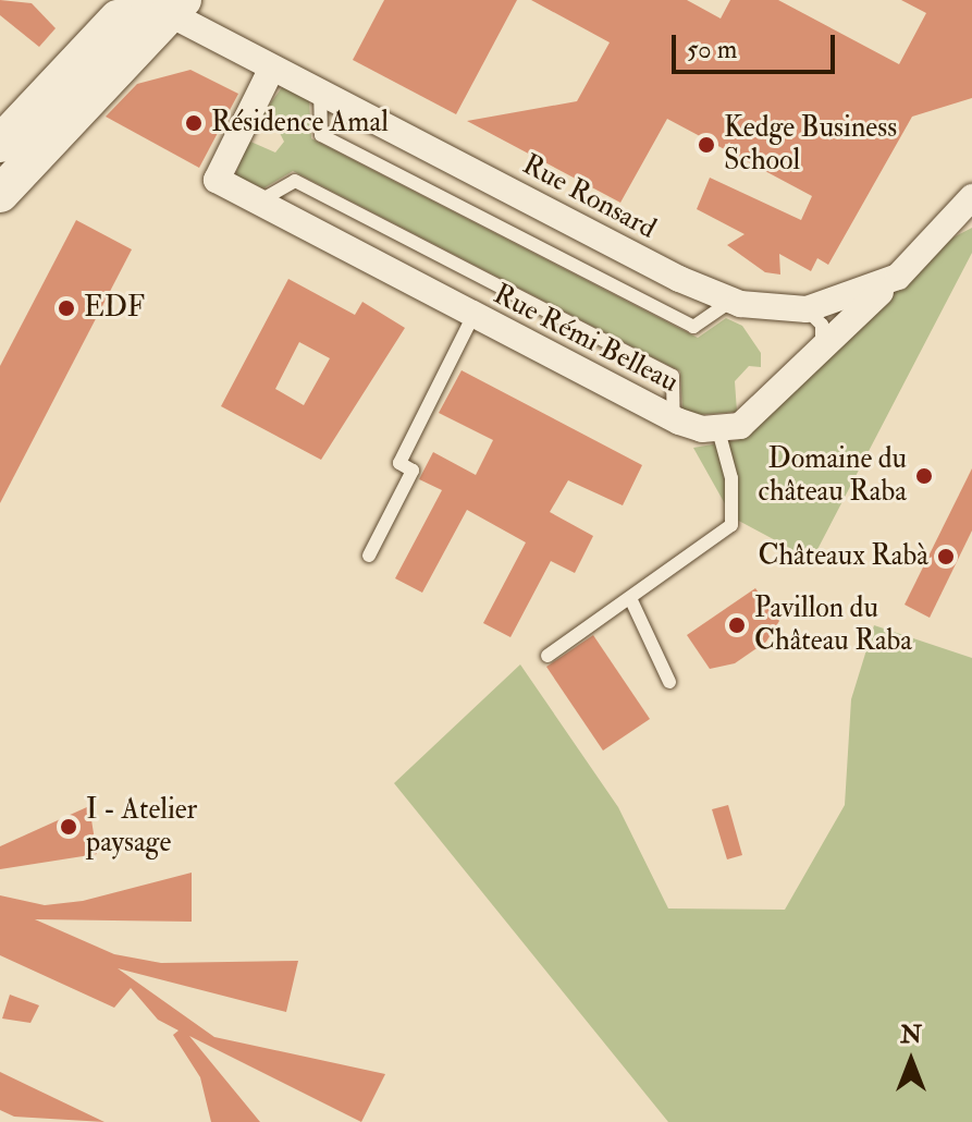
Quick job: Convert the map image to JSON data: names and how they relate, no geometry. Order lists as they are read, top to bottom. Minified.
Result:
{"streets":{"street":["Rue Ronsard","Rue Rémi Belleau"]},"crossings":[["Rue Ronsard","Rue Rémi Belleau"]],"places":["Résidence Amal","Kedge Business School","EDF","Domaine du château Raba","Châteaux Rabà","Pavillon du Château Raba","I - Atelier paysage"],"scale_bar":"50 m","north":"top"}
